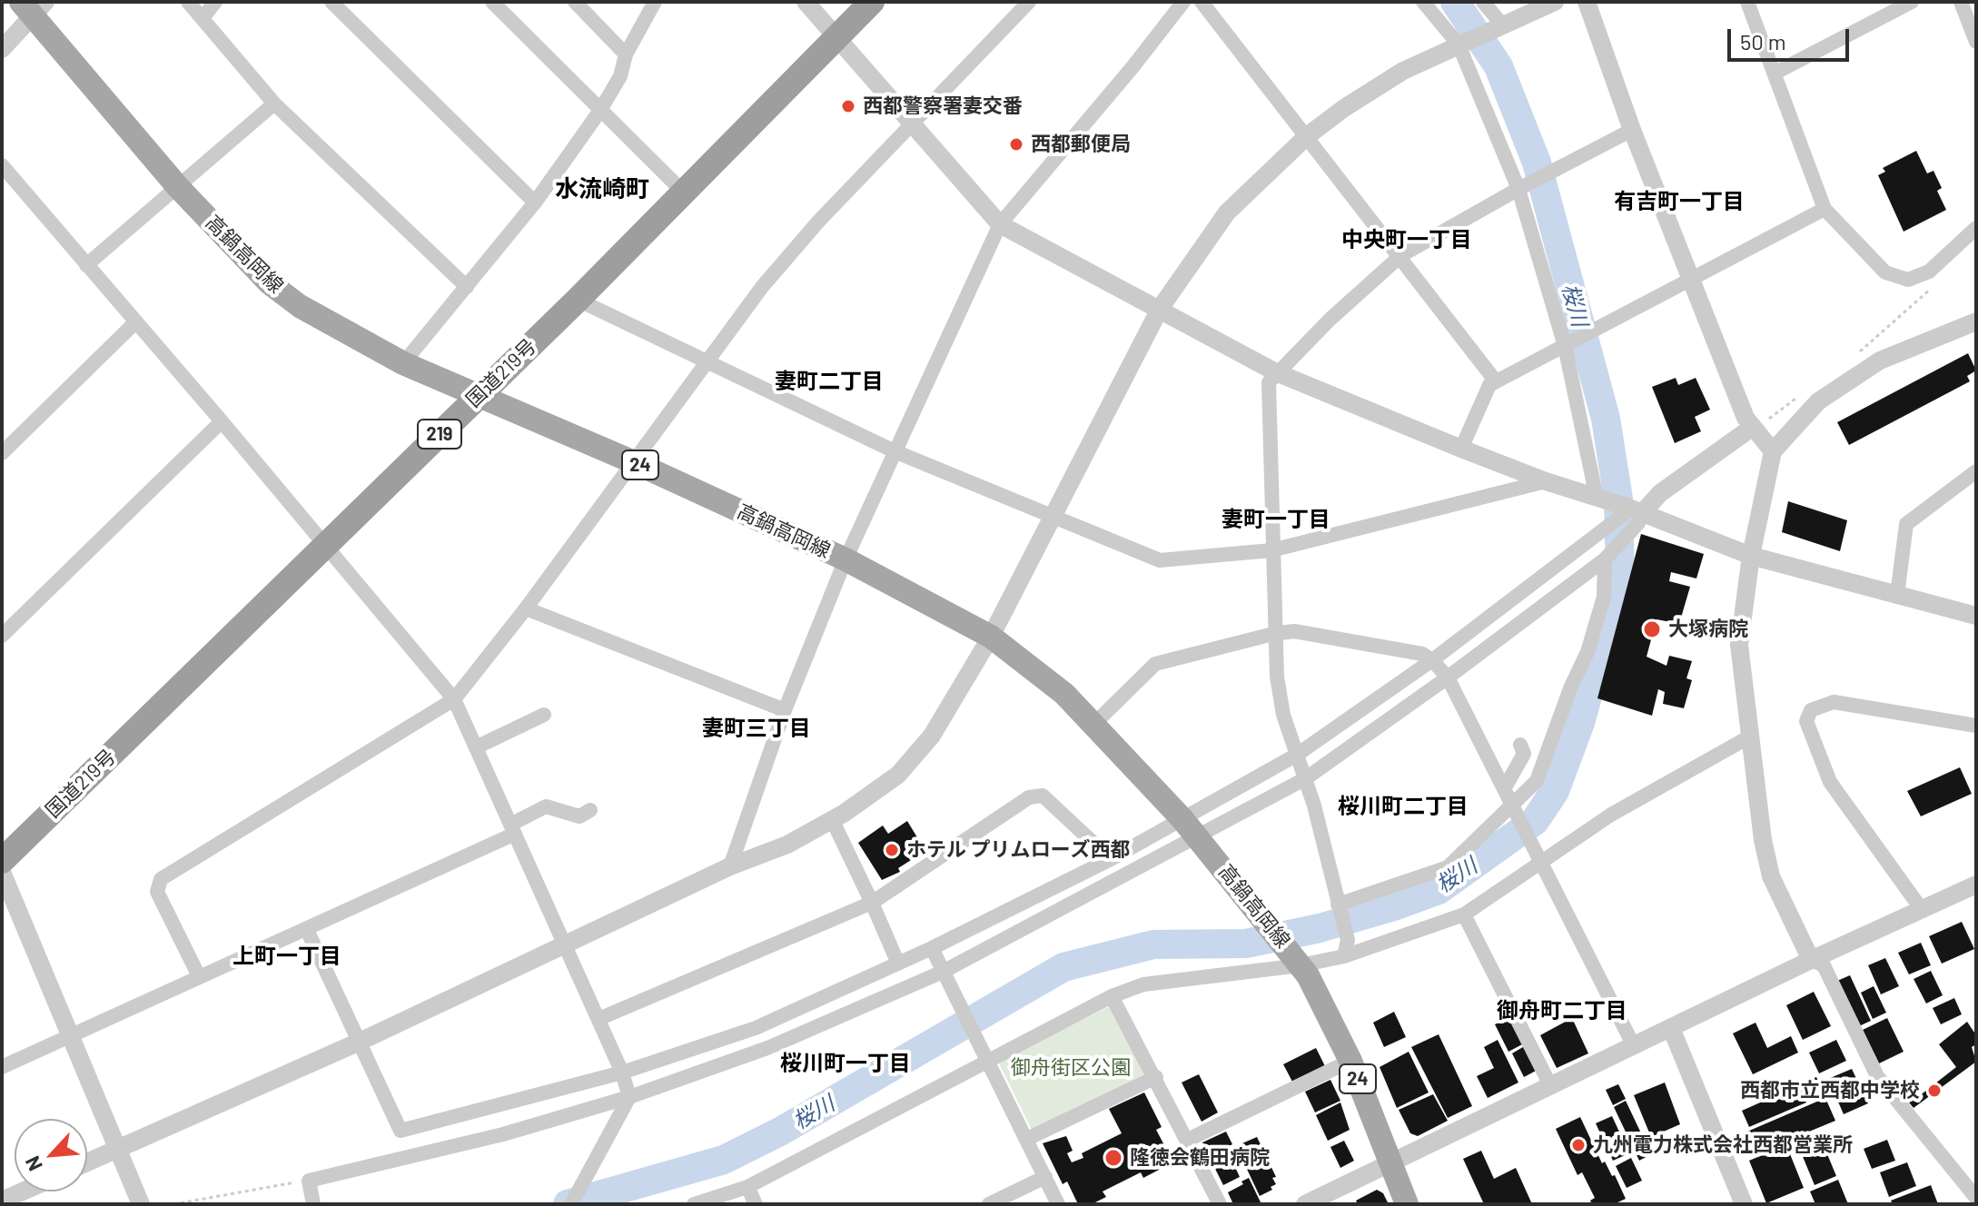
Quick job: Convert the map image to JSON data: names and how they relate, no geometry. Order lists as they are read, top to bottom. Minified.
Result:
{"streets":{"highway":["国道219号","219"],"main road":["高鍋高岡線","24"]},"crossings":[["高鍋高岡線","国道219号"]],"districts":["水流崎町","有吉町一丁目","中央町一丁目","妻町二丁目","妻町一丁目","妻町三丁目","桜川町二丁目","上町一丁目","御舟町二丁目","桜川町一丁目"],"water":["桜川"],"parks":["御舟街区公園"],"places":["西都警察署妻交番","西都郵便局","大塚病院","ホテル プリムローズ西都","西都市立西都中学校","九州電力株式会社西都営業所","隆徳会鶴田病院"],"scale_bar":"50 m","north":"bottom left"}
